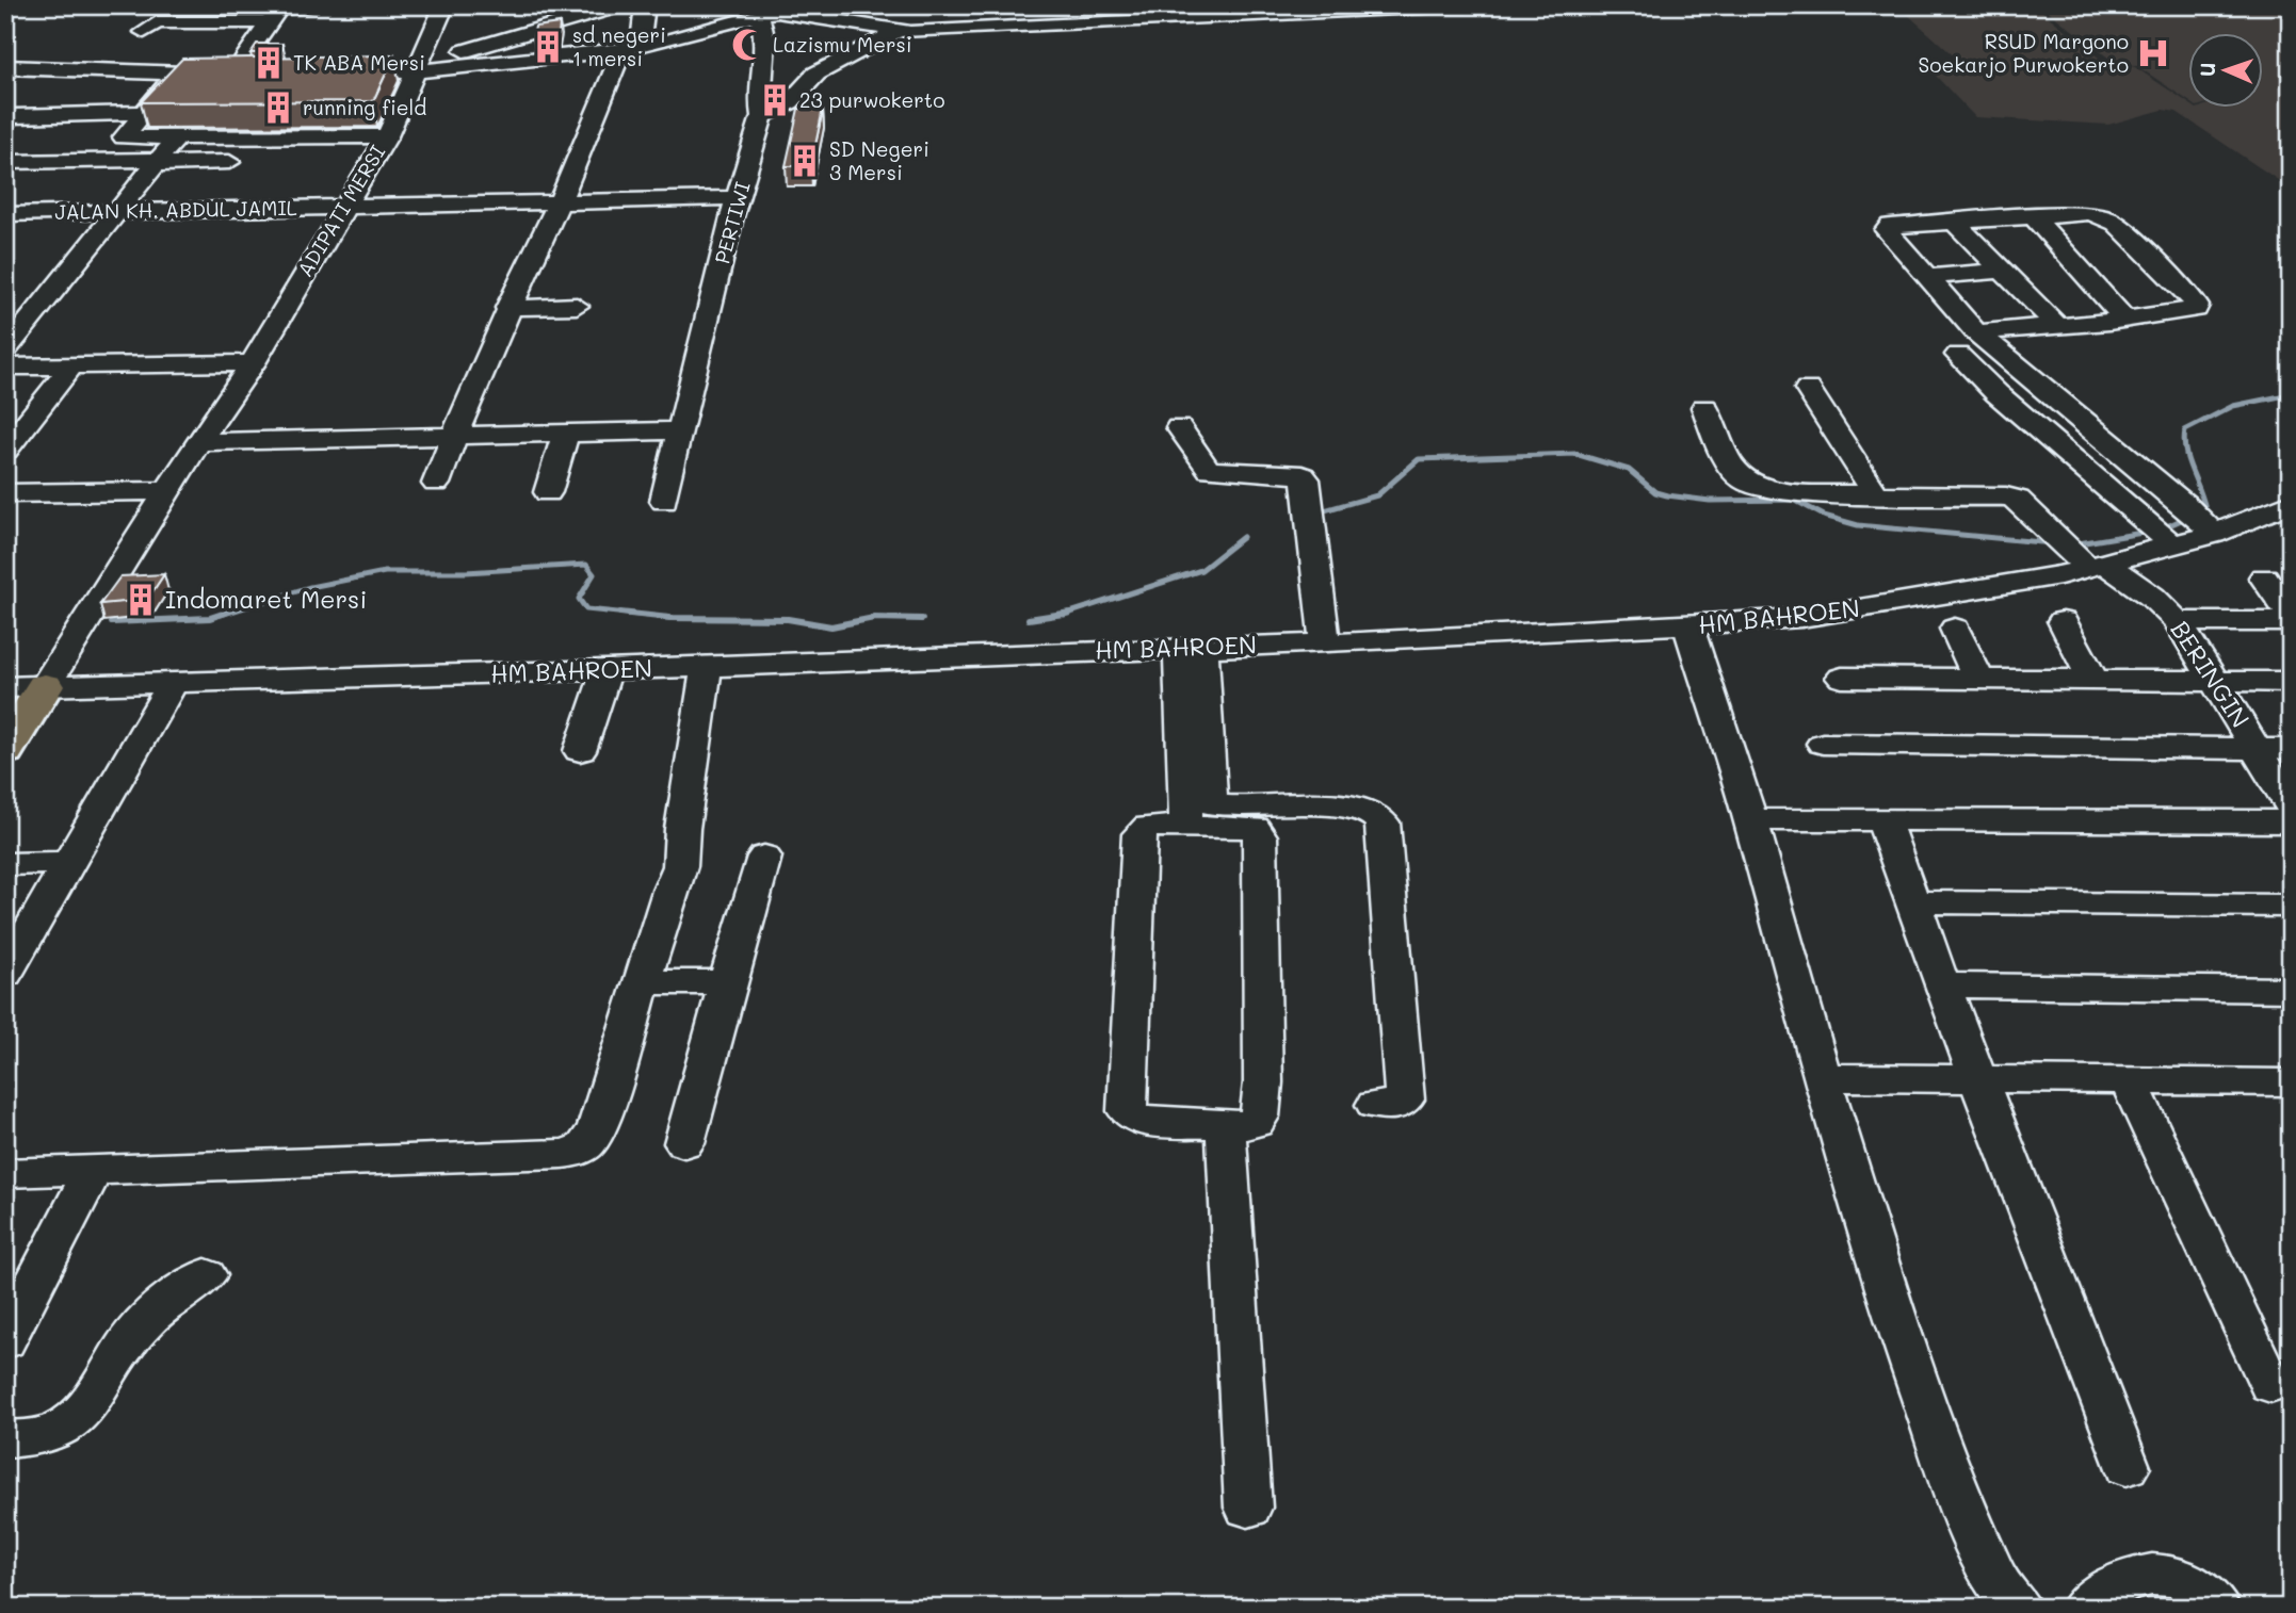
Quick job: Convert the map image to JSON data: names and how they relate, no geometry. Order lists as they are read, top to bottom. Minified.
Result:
{"streets":{"street":["JALAN KH. ABDUL JAMIL","ADIPATI MERSI","PERTIWI","HM BAHROEN","BERINGIN"]},"crossings":[["JALAN KH. ABDUL JAMIL","ADIPATI MERSI"],["JALAN KH. ABDUL JAMIL","PERTIWI"],["ADIPATI MERSI","HM BAHROEN"],["HM BAHROEN","BERINGIN"]],"places":{"mosque":["Lazismu Mersi"],"building":["sd negeri 1 mersi","TK ABA Mersi","23 purwokerto","running field","SD Negeri 3 Mersi","Indomaret Mersi"],"hospital":["RSUD Margono Soekarjo Purwokerto"]},"north":"left"}
